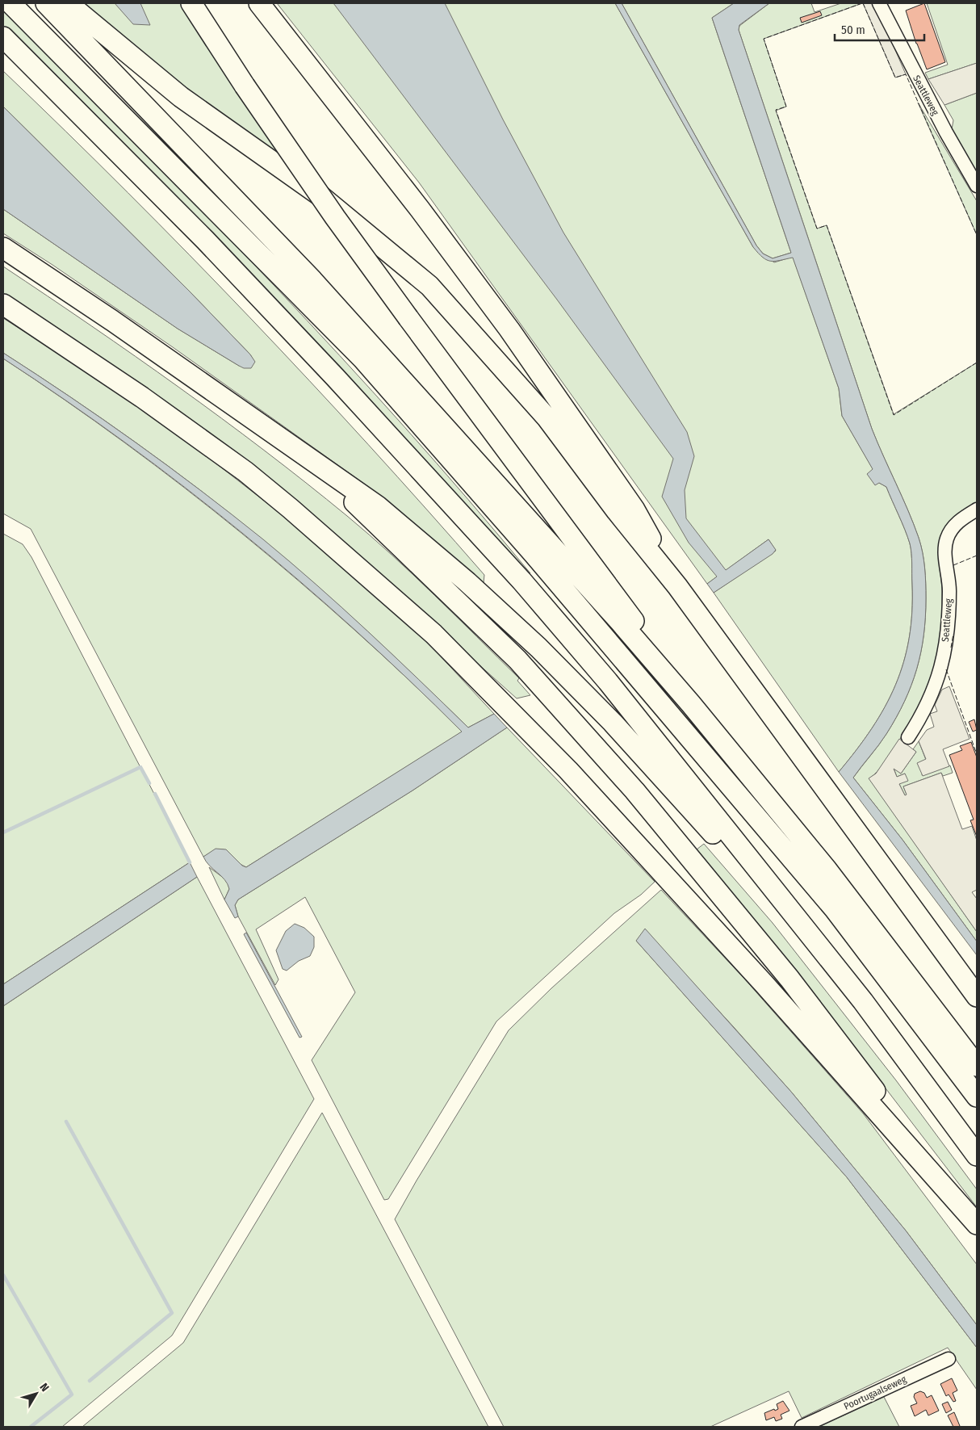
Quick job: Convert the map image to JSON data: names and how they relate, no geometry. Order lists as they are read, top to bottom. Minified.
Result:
{"streets":{"street":["Seattleweg","Poortugaalseweg"]},"scale_bar":"50 m","north":"top right"}
